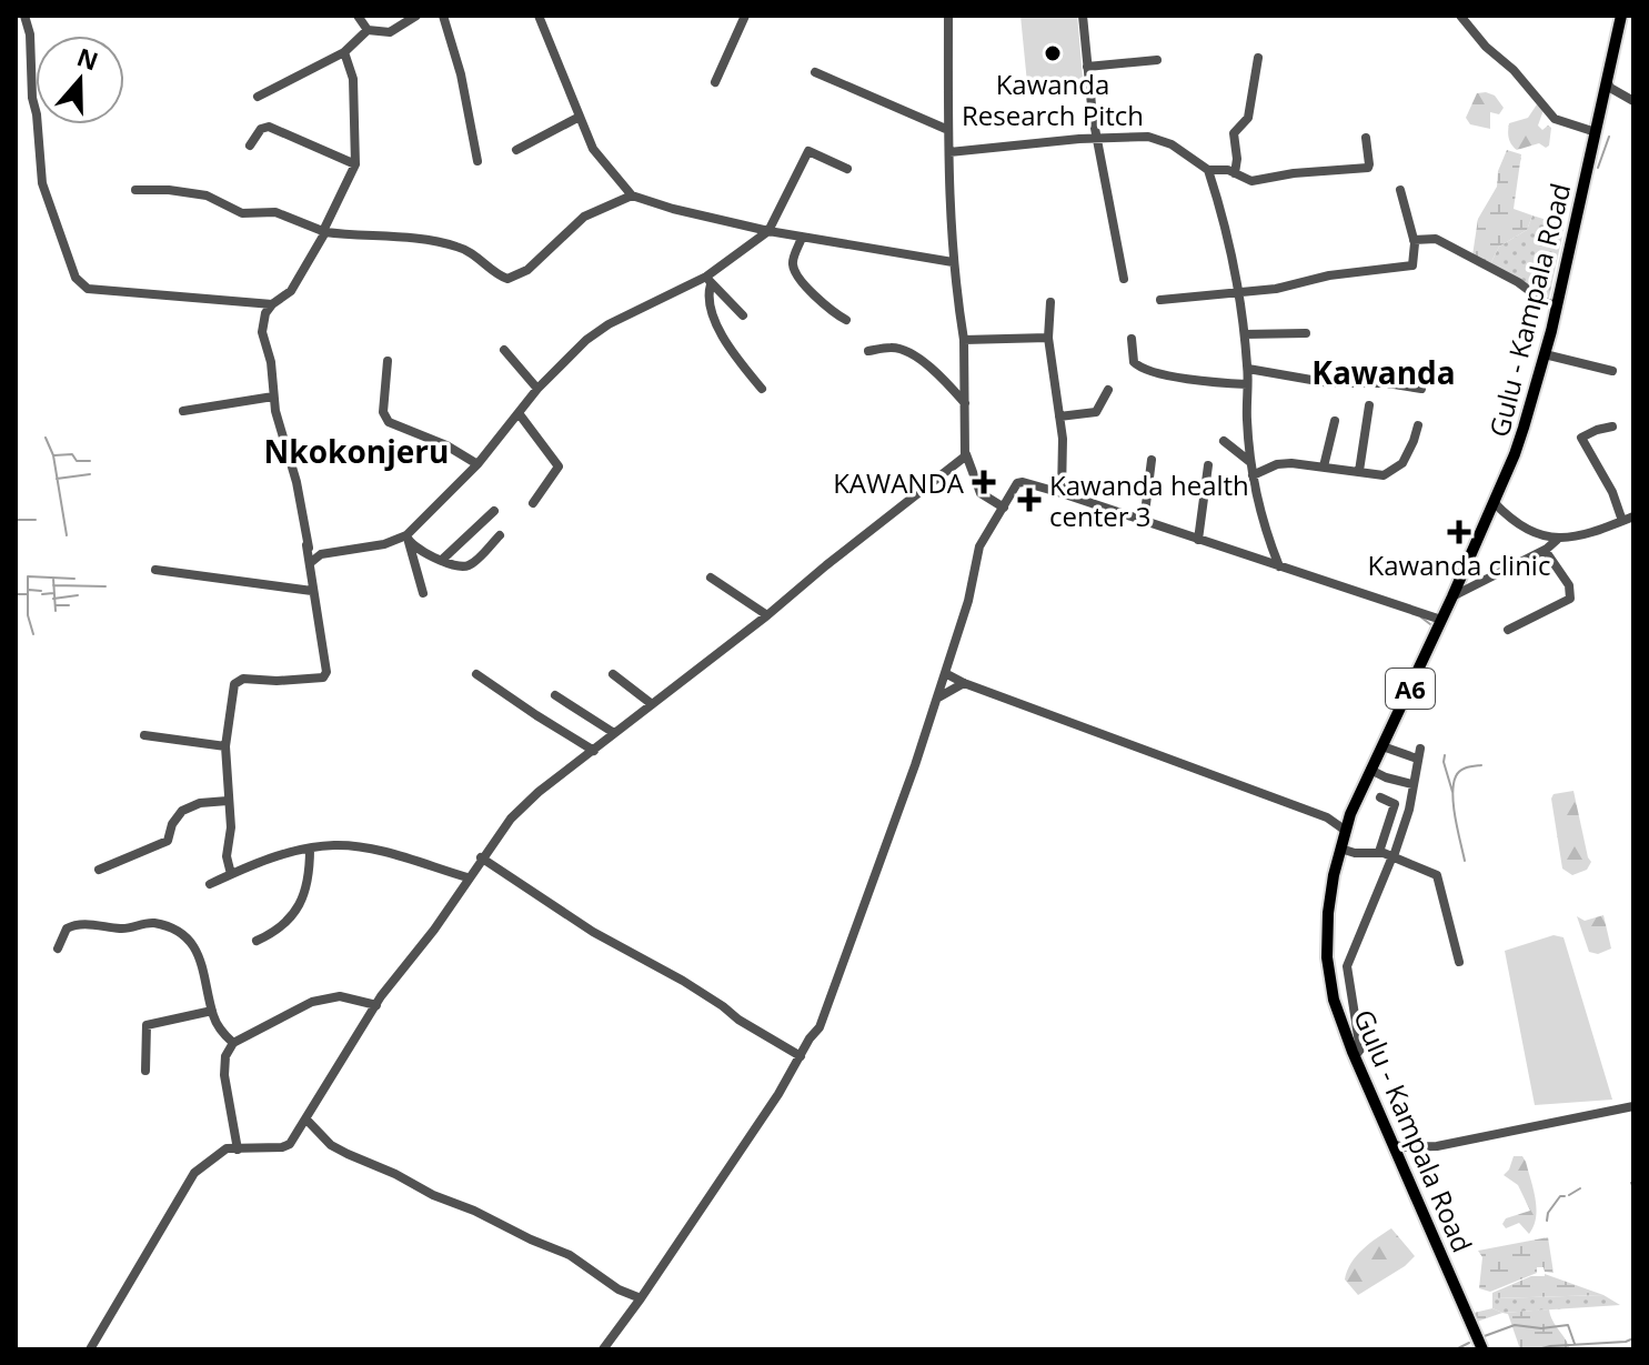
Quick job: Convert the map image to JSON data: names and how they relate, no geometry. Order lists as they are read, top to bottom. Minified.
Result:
{"streets":{"main road":["Gulu - Kampala Road","A6"]},"districts":["Kawanda","Nkokonjeru"],"places":{"other":["Kawanda Research Pitch"],"health":["KAWANDA","Kawanda health center 3","Kawanda clinic"]},"north":"top"}
